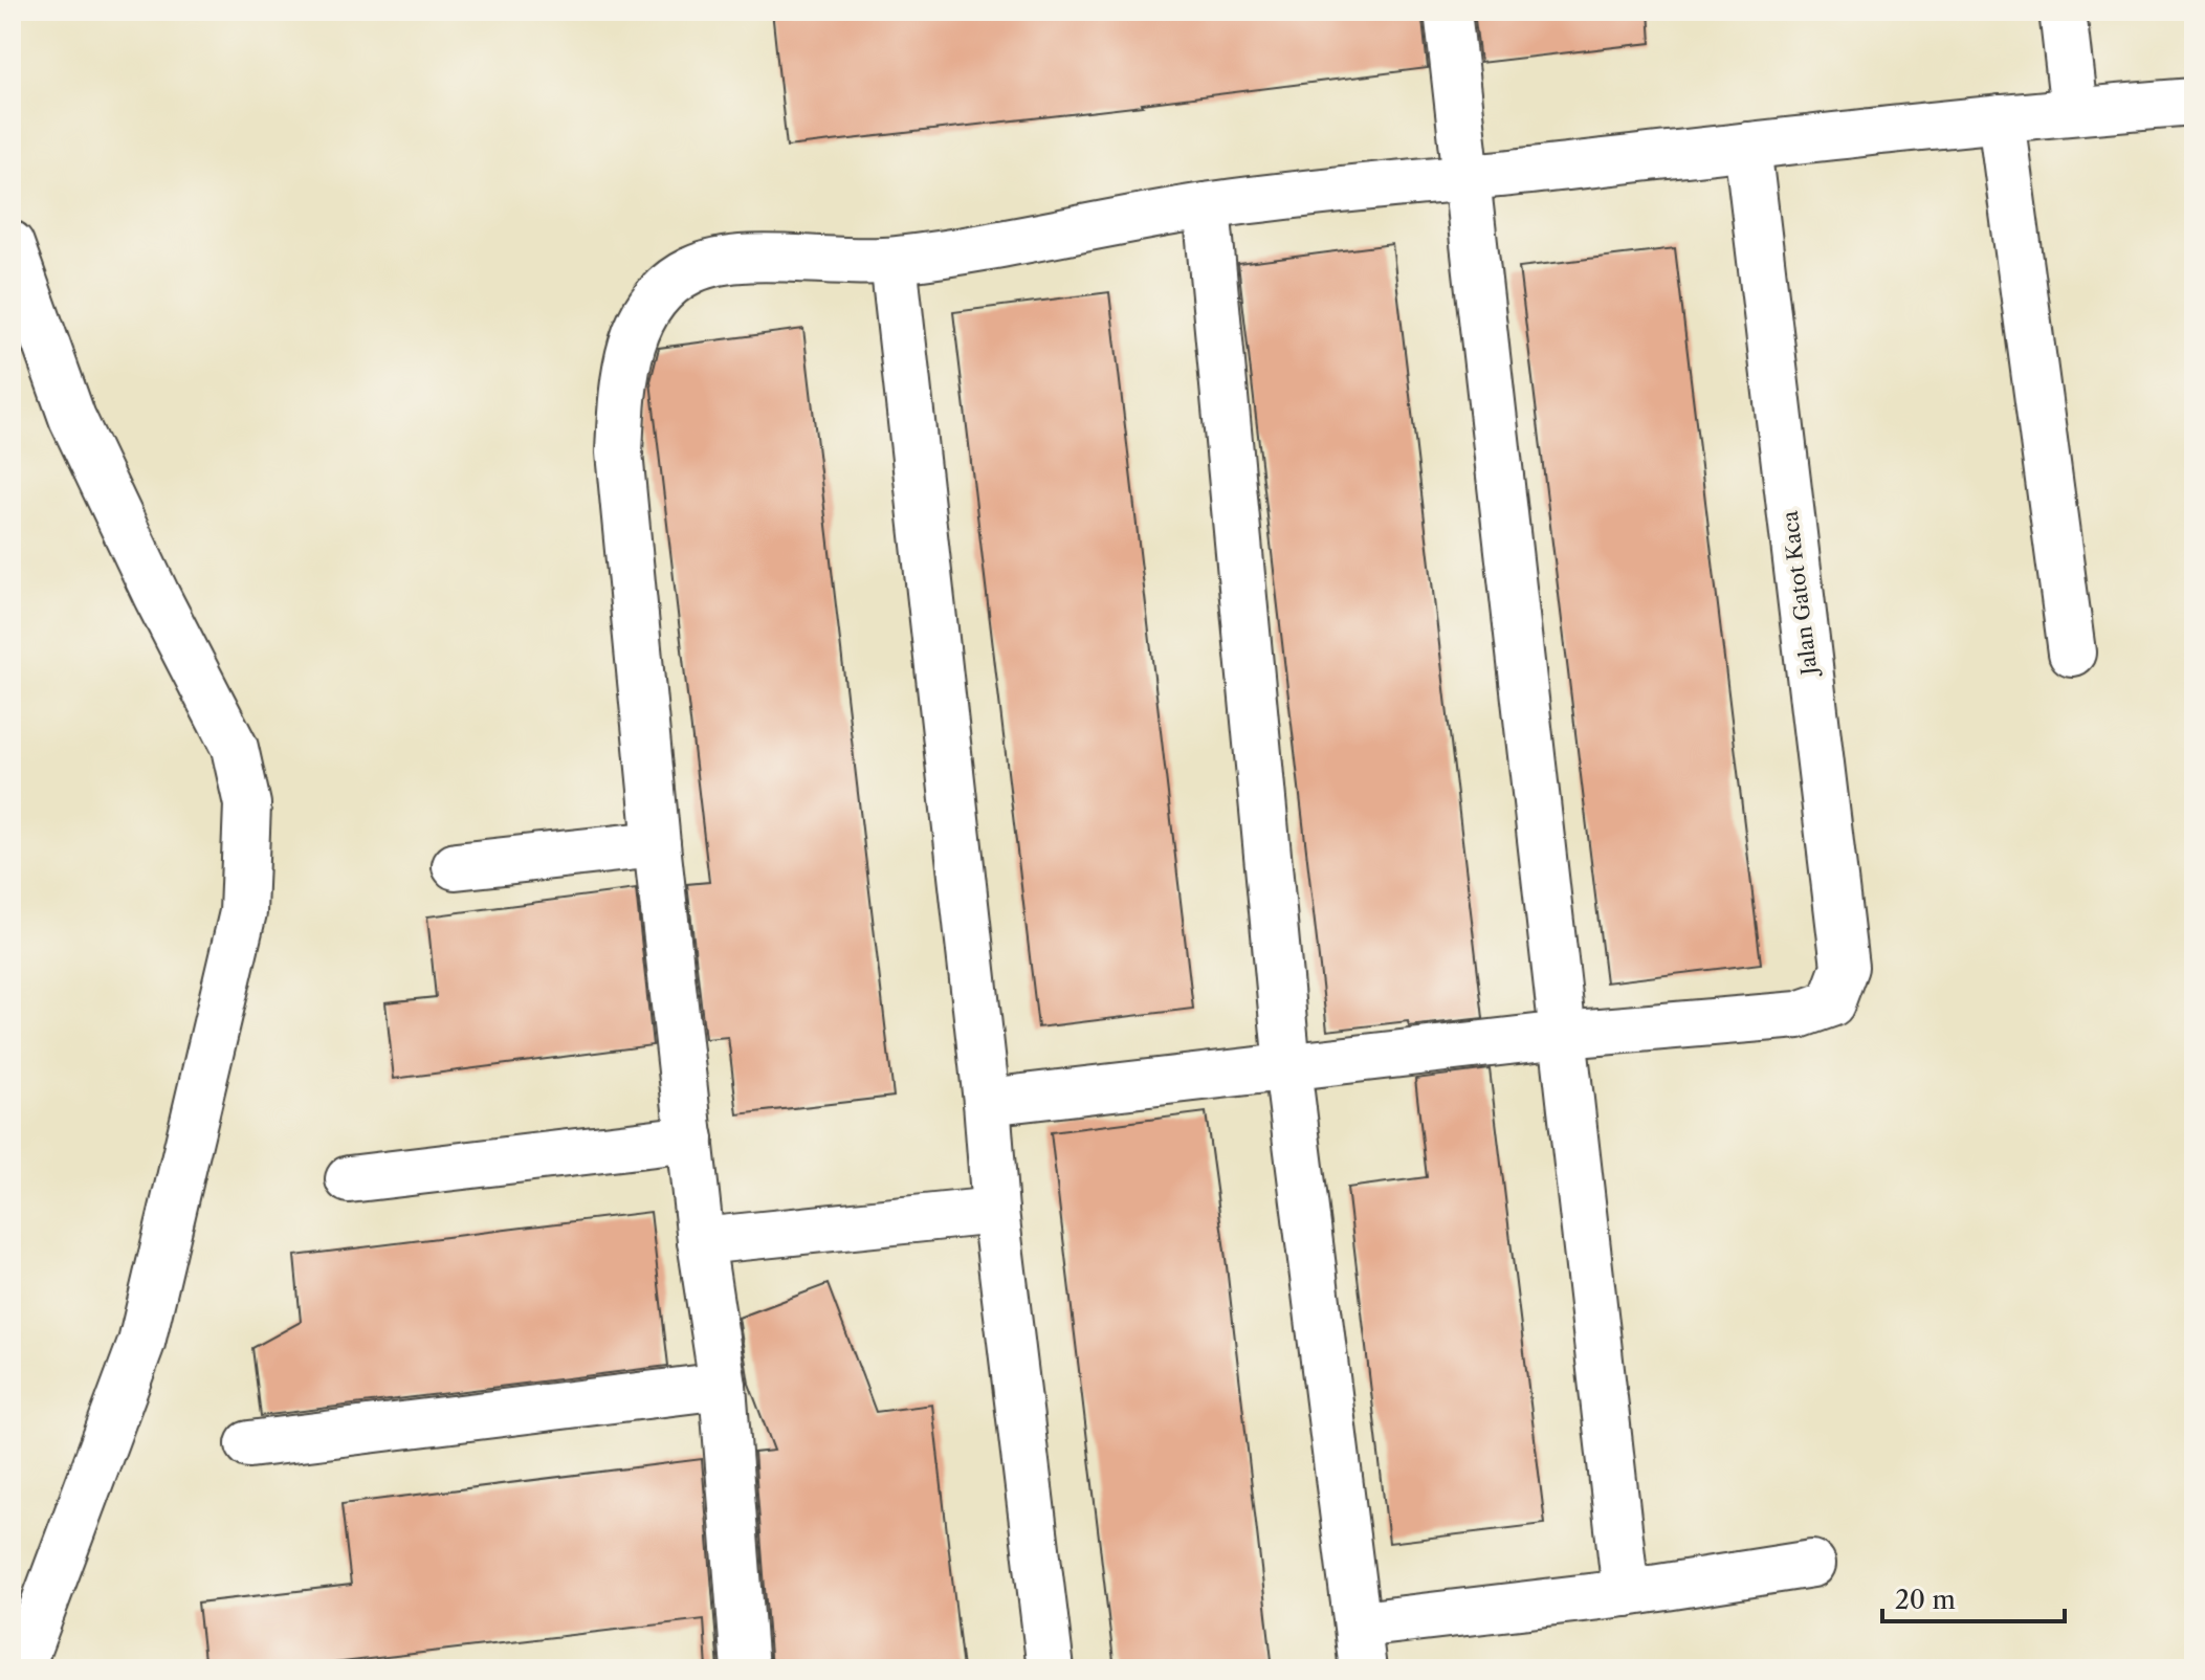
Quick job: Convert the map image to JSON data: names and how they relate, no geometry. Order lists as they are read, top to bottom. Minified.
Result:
{"streets":{"street":["Jalan Gatot Kaca"]},"scale_bar":"20 m"}
